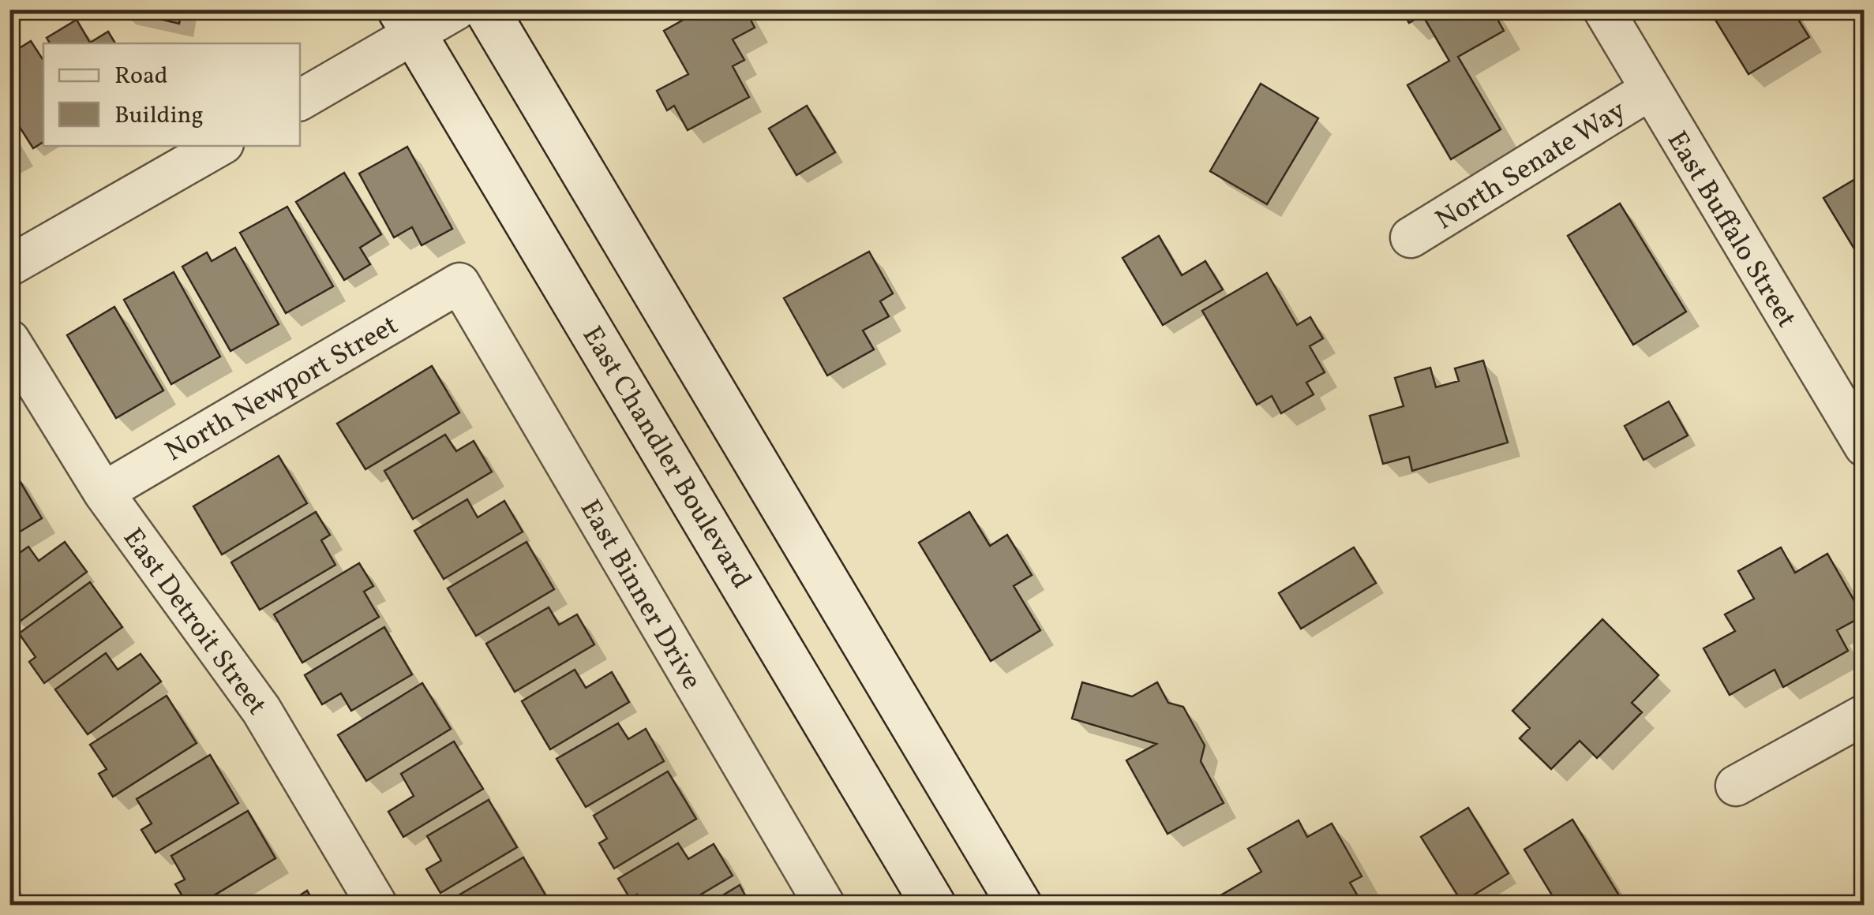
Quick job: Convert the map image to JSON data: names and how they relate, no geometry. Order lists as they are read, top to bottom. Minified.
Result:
{"streets":{"main road":["East Chandler Boulevard"],"street":["North Senate Way","East Buffalo Street","North Newport Street","East Binner Drive","East Detroit Street"]},"crossings":[["North Senate Way","East Buffalo Street"],["North Newport Street","East Binner Drive"],["North Newport Street","East Detroit Street"]],"legend":["Road","Building"]}
